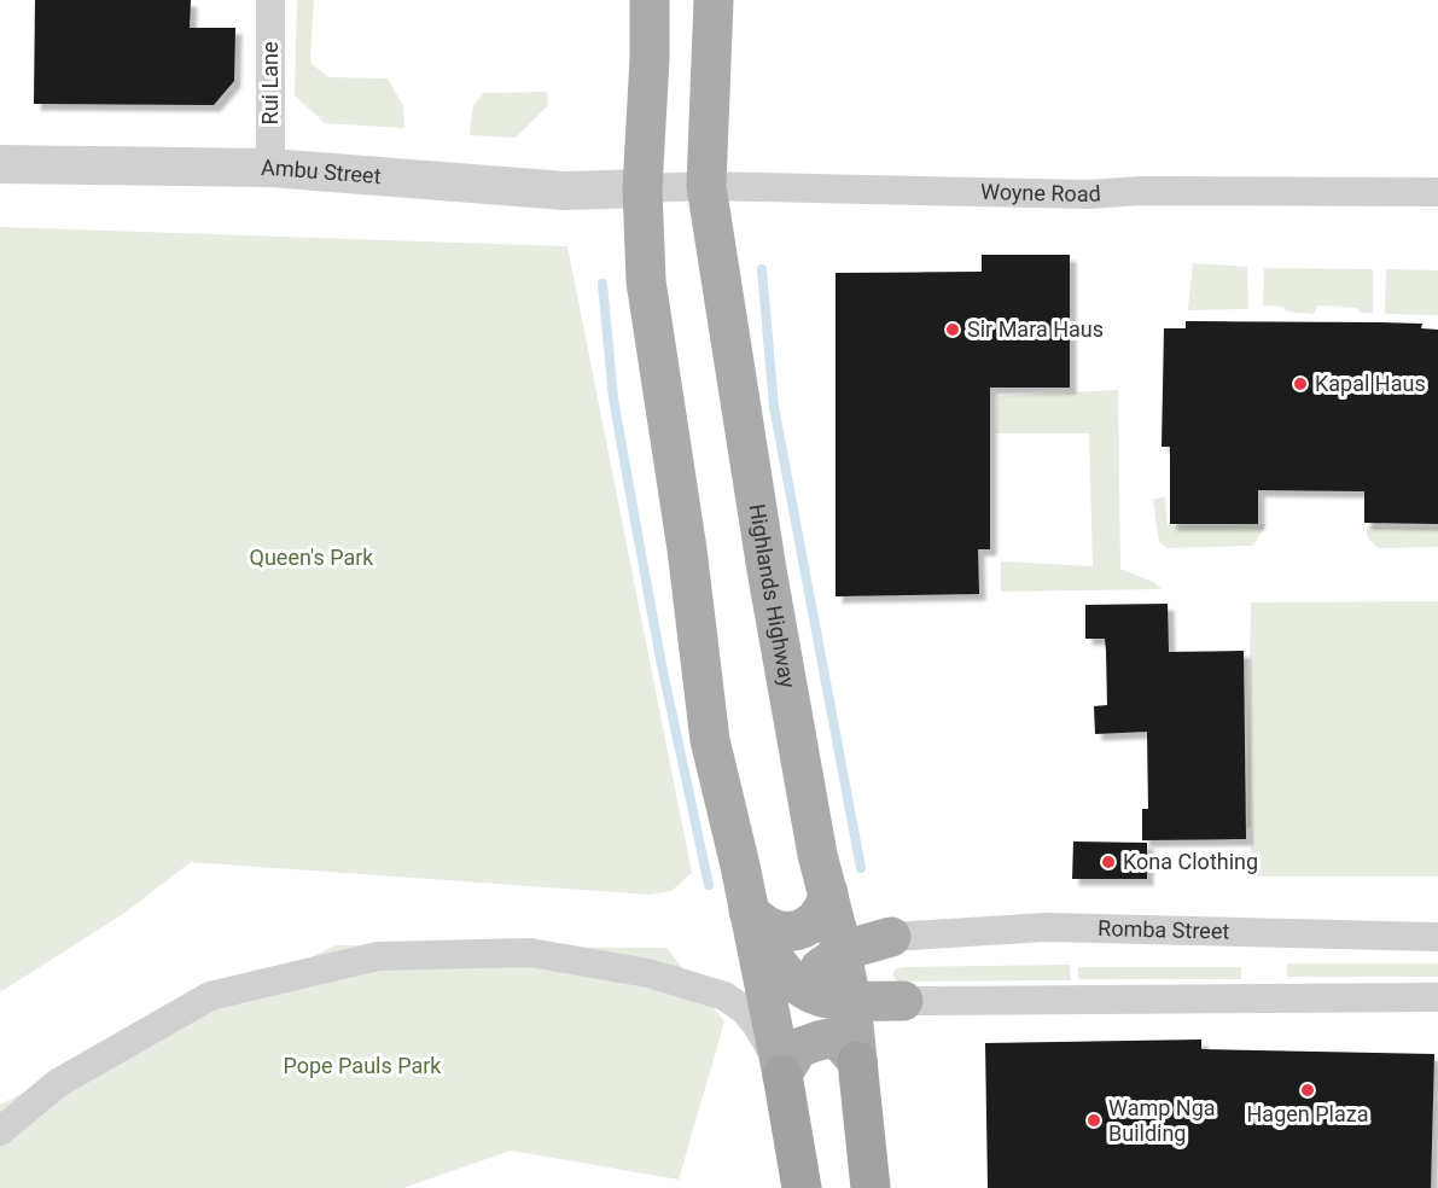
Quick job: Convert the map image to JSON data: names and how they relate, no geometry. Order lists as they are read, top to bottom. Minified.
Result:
{"streets":{"highway":["Highlands Highway"],"street":["Rui Lane","Ambu Street","Woyne Road","Romba Street"]},"crossings":[["Rui Lane","Ambu Street"],["Ambu Street","Woyne Road"],["Woyne Road","Highlands Highway"]],"parks":["Queen's Park","Pope Pauls Park"],"places":["Sir Mara Haus","Kapal Haus","Kona Clothing","Hagen Plaza","Wamp Nga Building"]}
